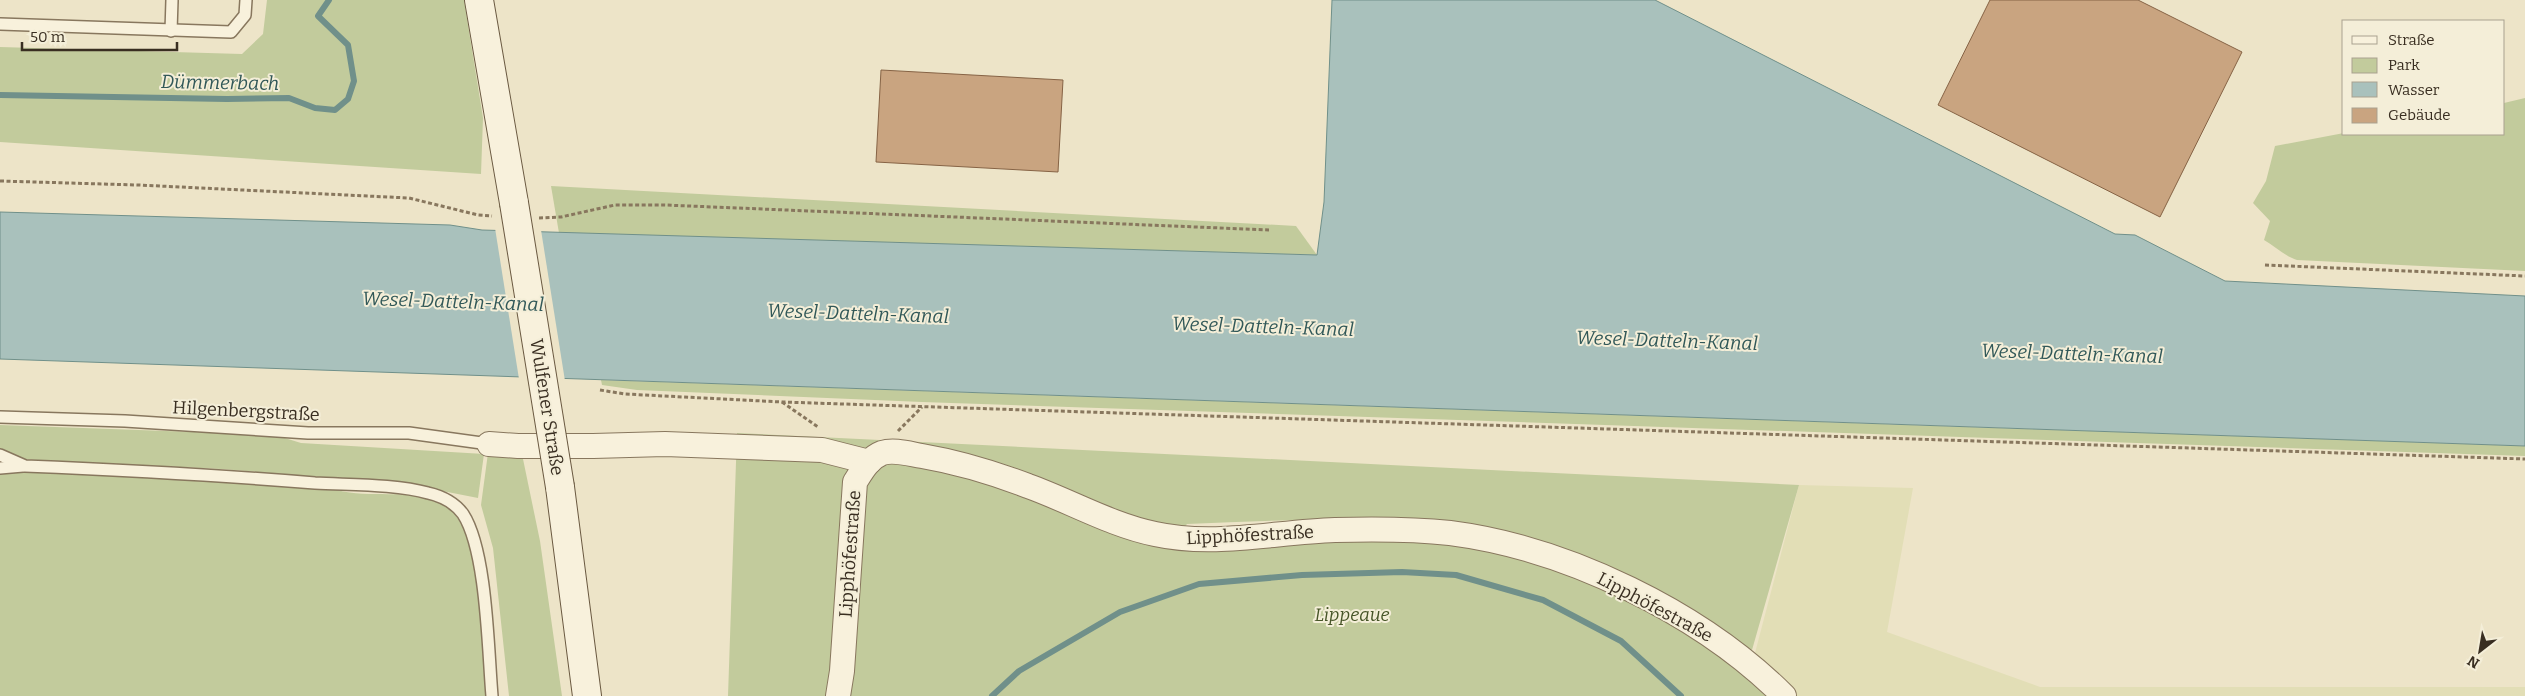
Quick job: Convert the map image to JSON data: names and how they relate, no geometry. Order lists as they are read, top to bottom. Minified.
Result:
{"streets":{"main road":["Wulfener Straße"],"street":["Lipphöfestraße"],"lane":["Hilgenbergstraße"]},"water":["Dümmerbach","Wesel-Datteln-Kanal"],"parks":["Lippeaue"],"legend":["Straße","Park","Wasser","Gebäude"],"scale_bar":"50 m","north":"bottom left"}
